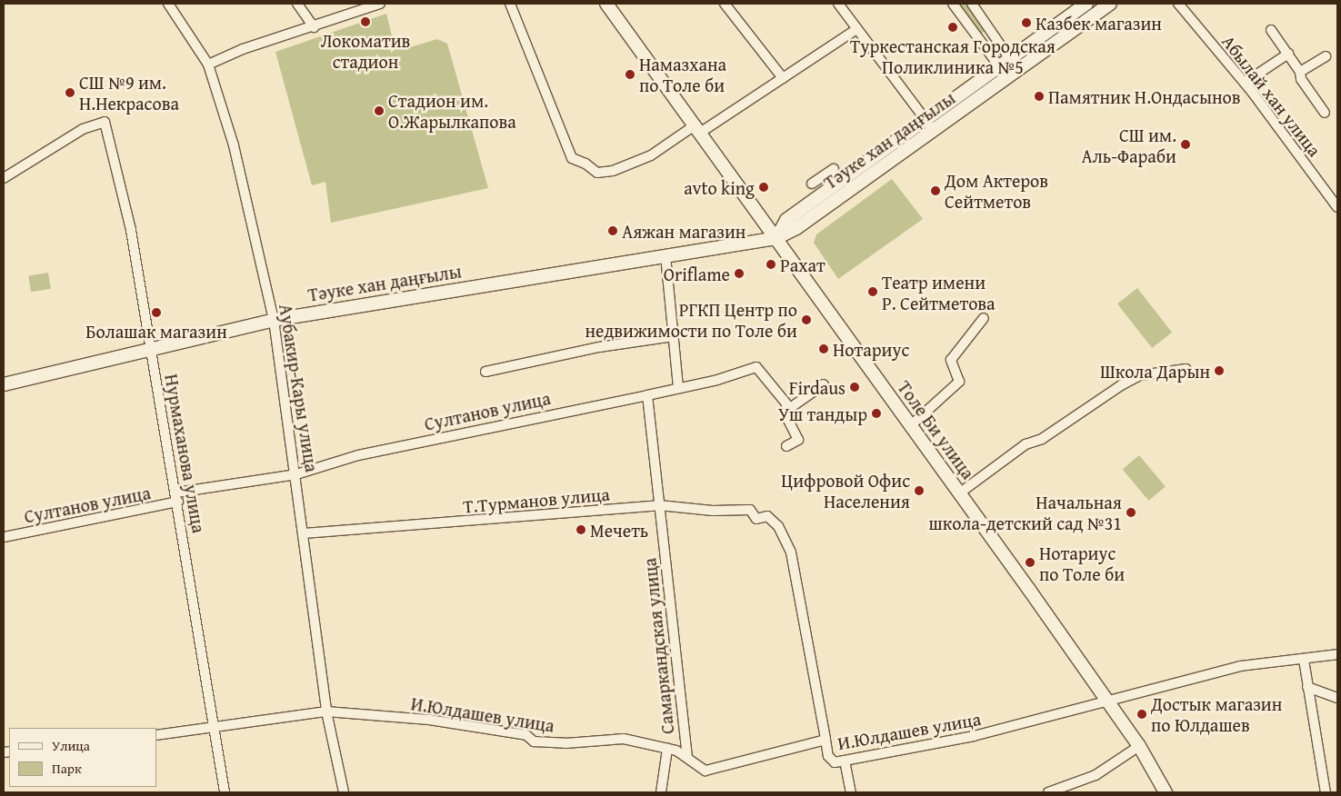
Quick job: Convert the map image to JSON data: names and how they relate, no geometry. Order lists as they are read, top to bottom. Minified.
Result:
{"streets":{"street":["Абылай хан улица","Тәуке хан даңғылы","Аубакир-Кары улица","Султанов улица","Толе Би улица","Нурмаханова улица","Т.Турманов улица","Самаркандская улица","И.Юлдашев улица"]},"crossings":[["Тәуке хан даңғылы","Аубакир-Кары улица"],["Тәуке хан даңғылы","Толе Би улица"],["Тәуке хан даңғылы","Нурмаханова улица"],["Аубакир-Кары улица","Султанов улица"],["Аубакир-Кары улица","Т.Турманов улица"],["Аубакир-Кары улица","И.Юлдашев улица"],["Султанов улица","Нурмаханова улица"],["Султанов улица","Самаркандская улица"],["Толе Би улица","И.Юлдашев улица"],["Нурмаханова улица","И.Юлдашев улица"],["Т.Турманов улица","Самаркандская улица"],["Т.Турманов улица","И.Юлдашев улица"],["Самаркандская улица","И.Юлдашев улица"]],"places":["Локоматив стадион","Казбек магазин","Туркестанская Городская Поликлиника №5","Намазхана по Толе би","СШ №9 им. Н.Некрасова","Памятник Н.Ондасынов","Стадион им. О.Жарылкапова","СШ им. Аль-Фараби","avto king","Дом Актеров Сейтметов","Аяжан магазин","Рахат","Oriflame","Театр имени Р. Сейтметова","Болашак магазин","РГКП Центр по недвижимости по Толе би","Нотариус","Школа Дарын","Firdaus","Уш тандыр","Цифровой Офис Населения","Начальная школа-детский сад №31","Мечеть","Нотариус по Толе би","Достык магазин по Юлдашев"],"legend":["Улица","Парк"]}
